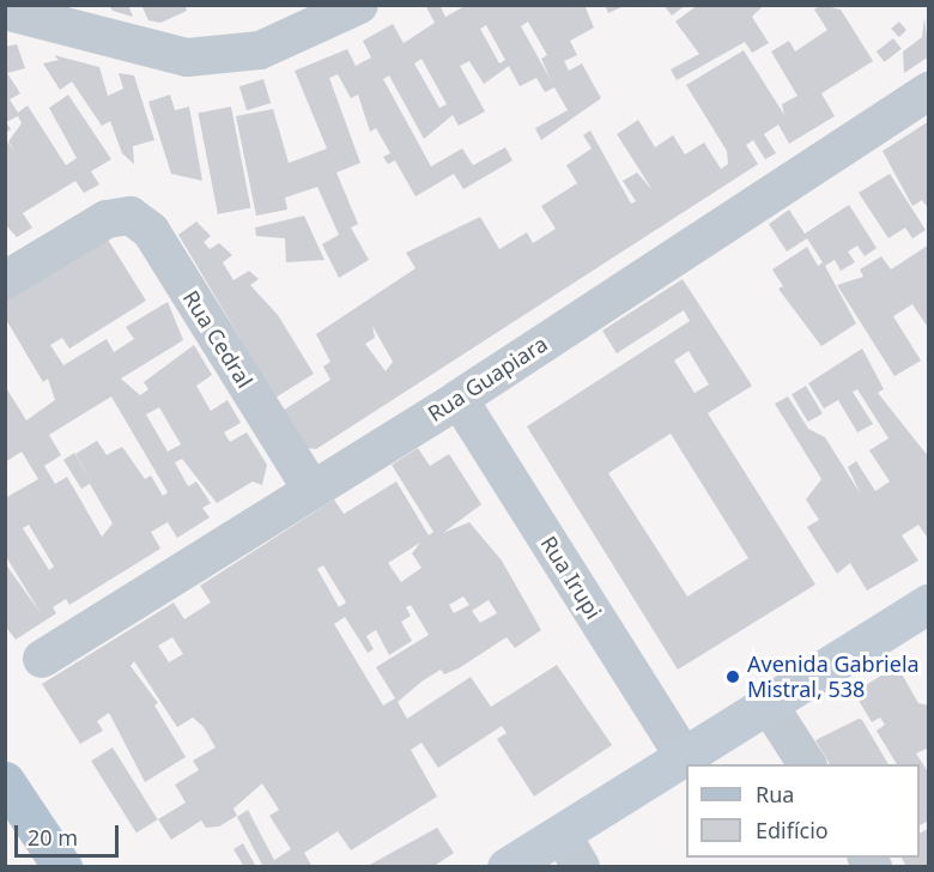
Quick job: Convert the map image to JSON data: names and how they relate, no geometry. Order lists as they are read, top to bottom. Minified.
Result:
{"streets":{"street":["Rua Cedral","Rua Guapiara","Rua Irupi"]},"crossings":[["Rua Cedral","Rua Guapiara"],["Rua Guapiara","Rua Irupi"]],"places":["Avenida Gabriela Mistral, 538"],"legend":["Rua","Edifício"],"scale_bar":"20 m"}
